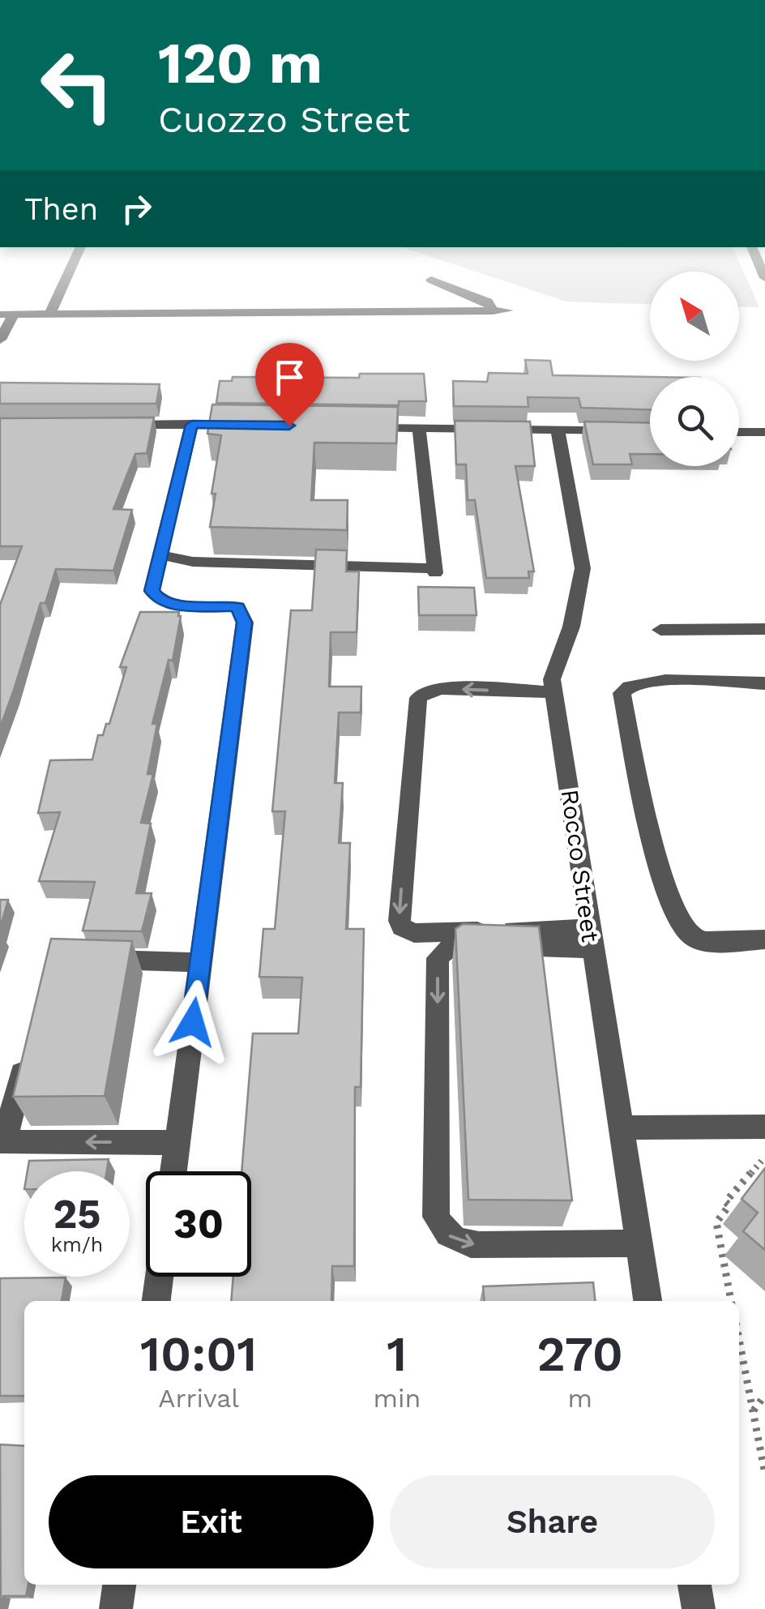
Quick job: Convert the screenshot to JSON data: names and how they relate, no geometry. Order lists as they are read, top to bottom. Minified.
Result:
{"streets":{"street":["Rocco Street"]},"north":"top left","page":{"turn":["120 m","Cuozzo Street"],"then":"Then","speed":"25 km/h","limit":"30","eta":["10:01","Arrival","1","min","270","m"],"buttons":["Exit","Share"]}}
